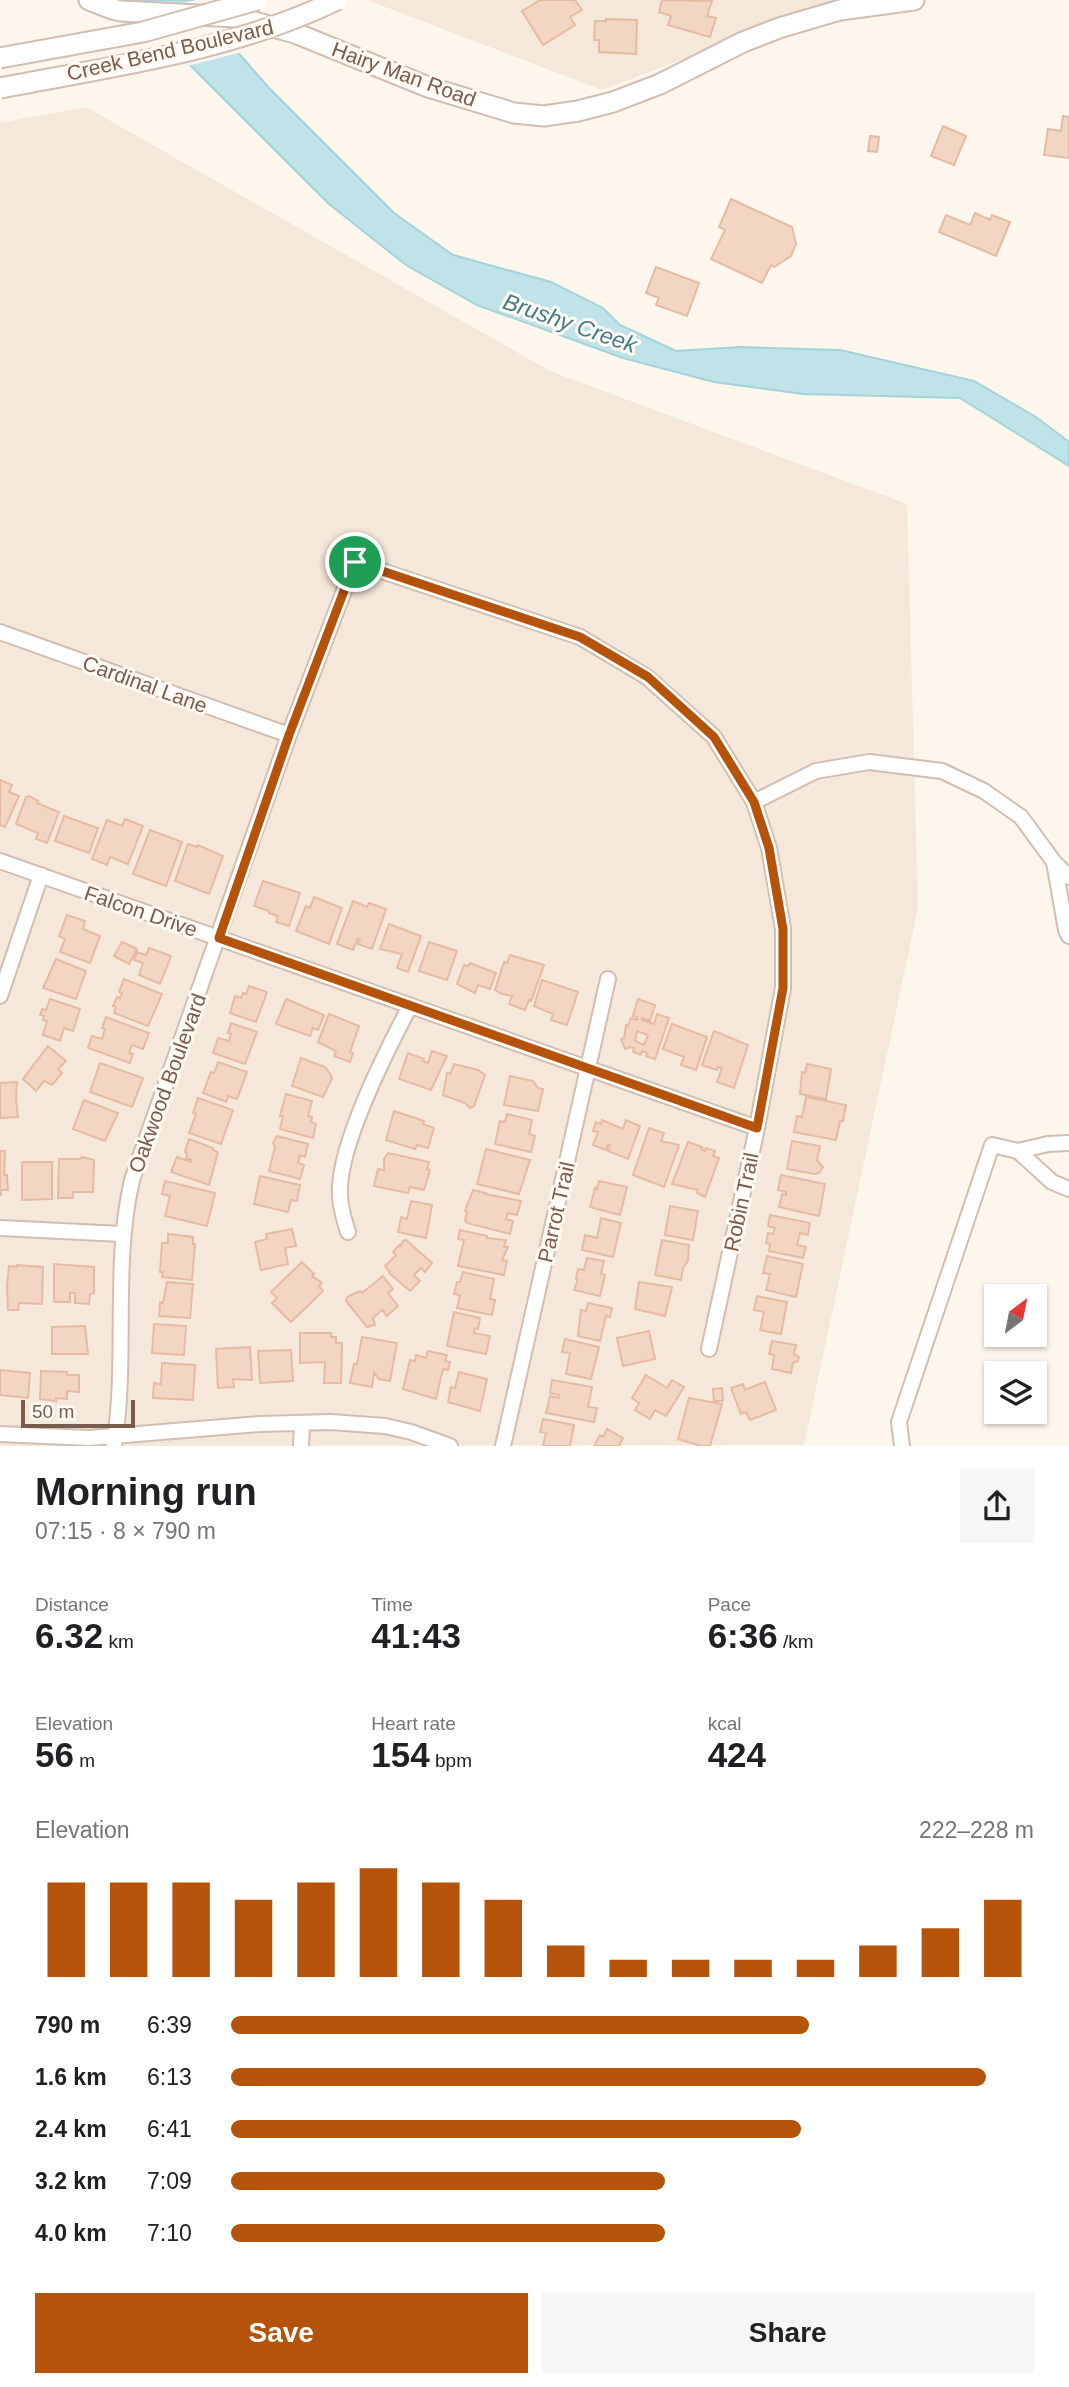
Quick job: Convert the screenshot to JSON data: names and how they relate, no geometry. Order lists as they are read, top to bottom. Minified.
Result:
{"streets":{"street":["Creek Bend Boulevard","Hairy Man Road","Cardinal Lane","Falcon Drive","Oakwood Boulevard","Robin Trail","Parrot Trail"]},"crossings":[["Cardinal Lane","Oakwood Boulevard"],["Cardinal Lane","Robin Trail"],["Falcon Drive","Oakwood Boulevard"],["Falcon Drive","Robin Trail"],["Falcon Drive","Parrot Trail"],["Oakwood Boulevard","Robin Trail"]],"water":["Brushy Creek"],"scale_bar":"50 m","north":"top right","page":{"scale":"50 m","heading":["Morning run","07:15 · 8 × 790 m"],"stats":[["Distance","6.32 km"],["Time","41:43"],["Pace","6:36 /km"],["Elevation","56 m"],["Heart rate","154 bpm"],["kcal","424"]],"chart":["Elevation","222–228 m"],"list":[{"name":"790 m","note":"6:39"},{"name":"1.6 km","note":"6:13"},{"name":"2.4 km","note":"6:41"},{"name":"3.2 km","note":"7:09"},{"name":"4.0 km","note":"7:10"}],"buttons":["Save","Share"]}}
